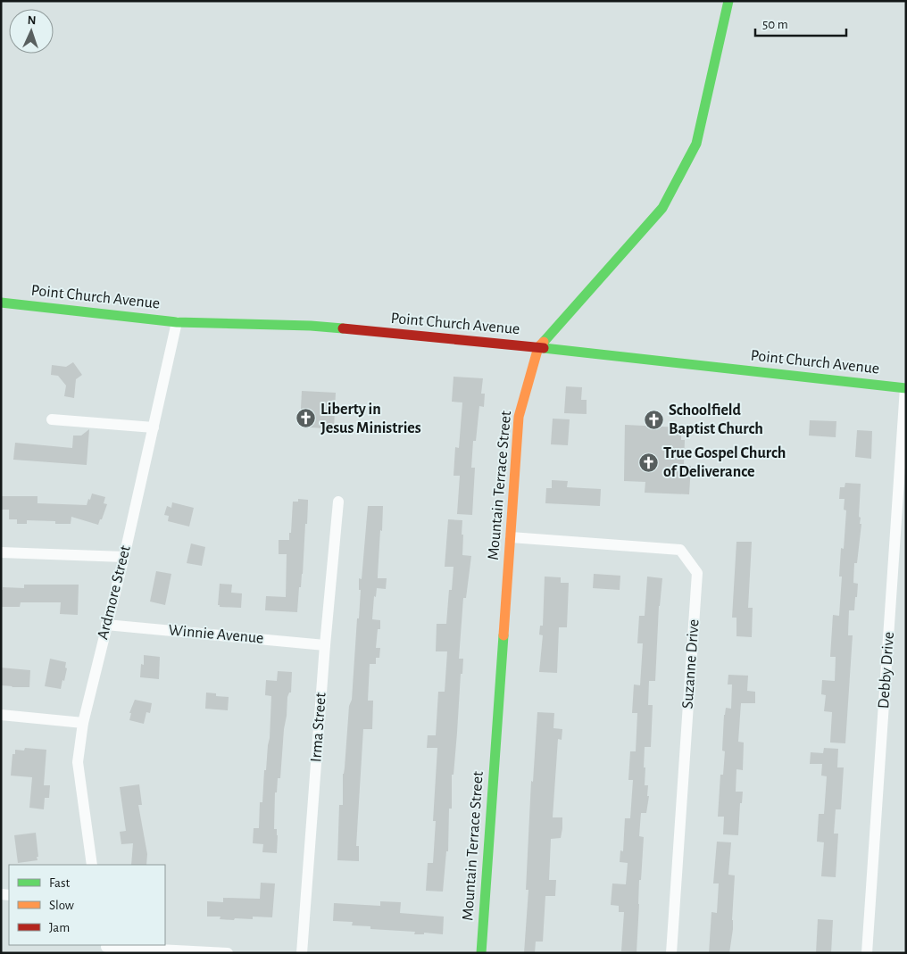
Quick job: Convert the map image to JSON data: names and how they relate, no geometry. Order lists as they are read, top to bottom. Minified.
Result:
{"streets":{"street":["Point Church Avenue","Mountain Terrace Street","Ardmore Street","Winnie Avenue","Suzanne Drive","Debby Drive","Irma Street"]},"crossings":[["Point Church Avenue","Mountain Terrace Street"],["Point Church Avenue","Ardmore Street"],["Point Church Avenue","Debby Drive"],["Mountain Terrace Street","Suzanne Drive"],["Ardmore Street","Winnie Avenue"],["Winnie Avenue","Irma Street"]],"places":{"church":["Liberty in Jesus Ministries","Schoolfield Baptist Church","True Gospel Church of Deliverance"]},"legend":["Fast","Slow","Jam"],"scale_bar":"50 m","north":"top"}
